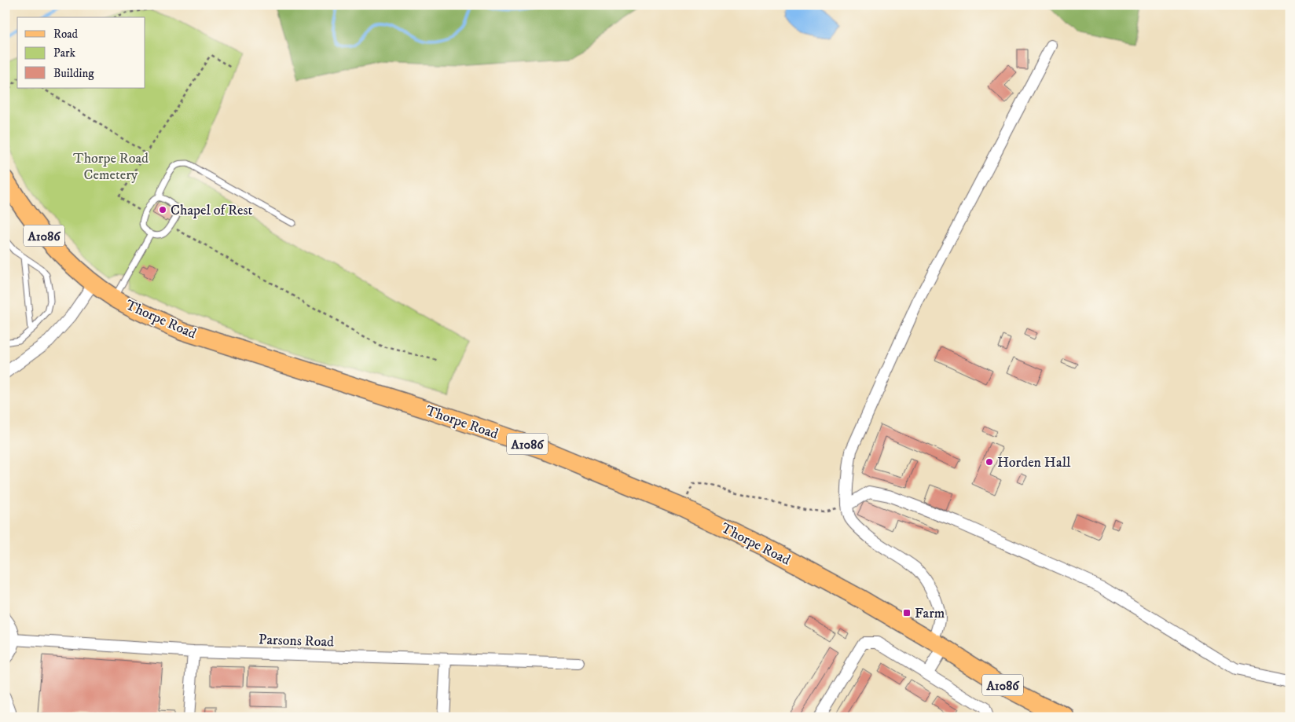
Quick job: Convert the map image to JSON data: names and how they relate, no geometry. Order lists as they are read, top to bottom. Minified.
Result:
{"streets":{"main road":["A1086","Thorpe Road"],"street":["Parsons Road"]},"parks":["Thorpe Road Cemetery"],"places":{"other":["Chapel of Rest","Horden Hall"],"transit":["Farm"]},"legend":["Road","Park","Building"]}
